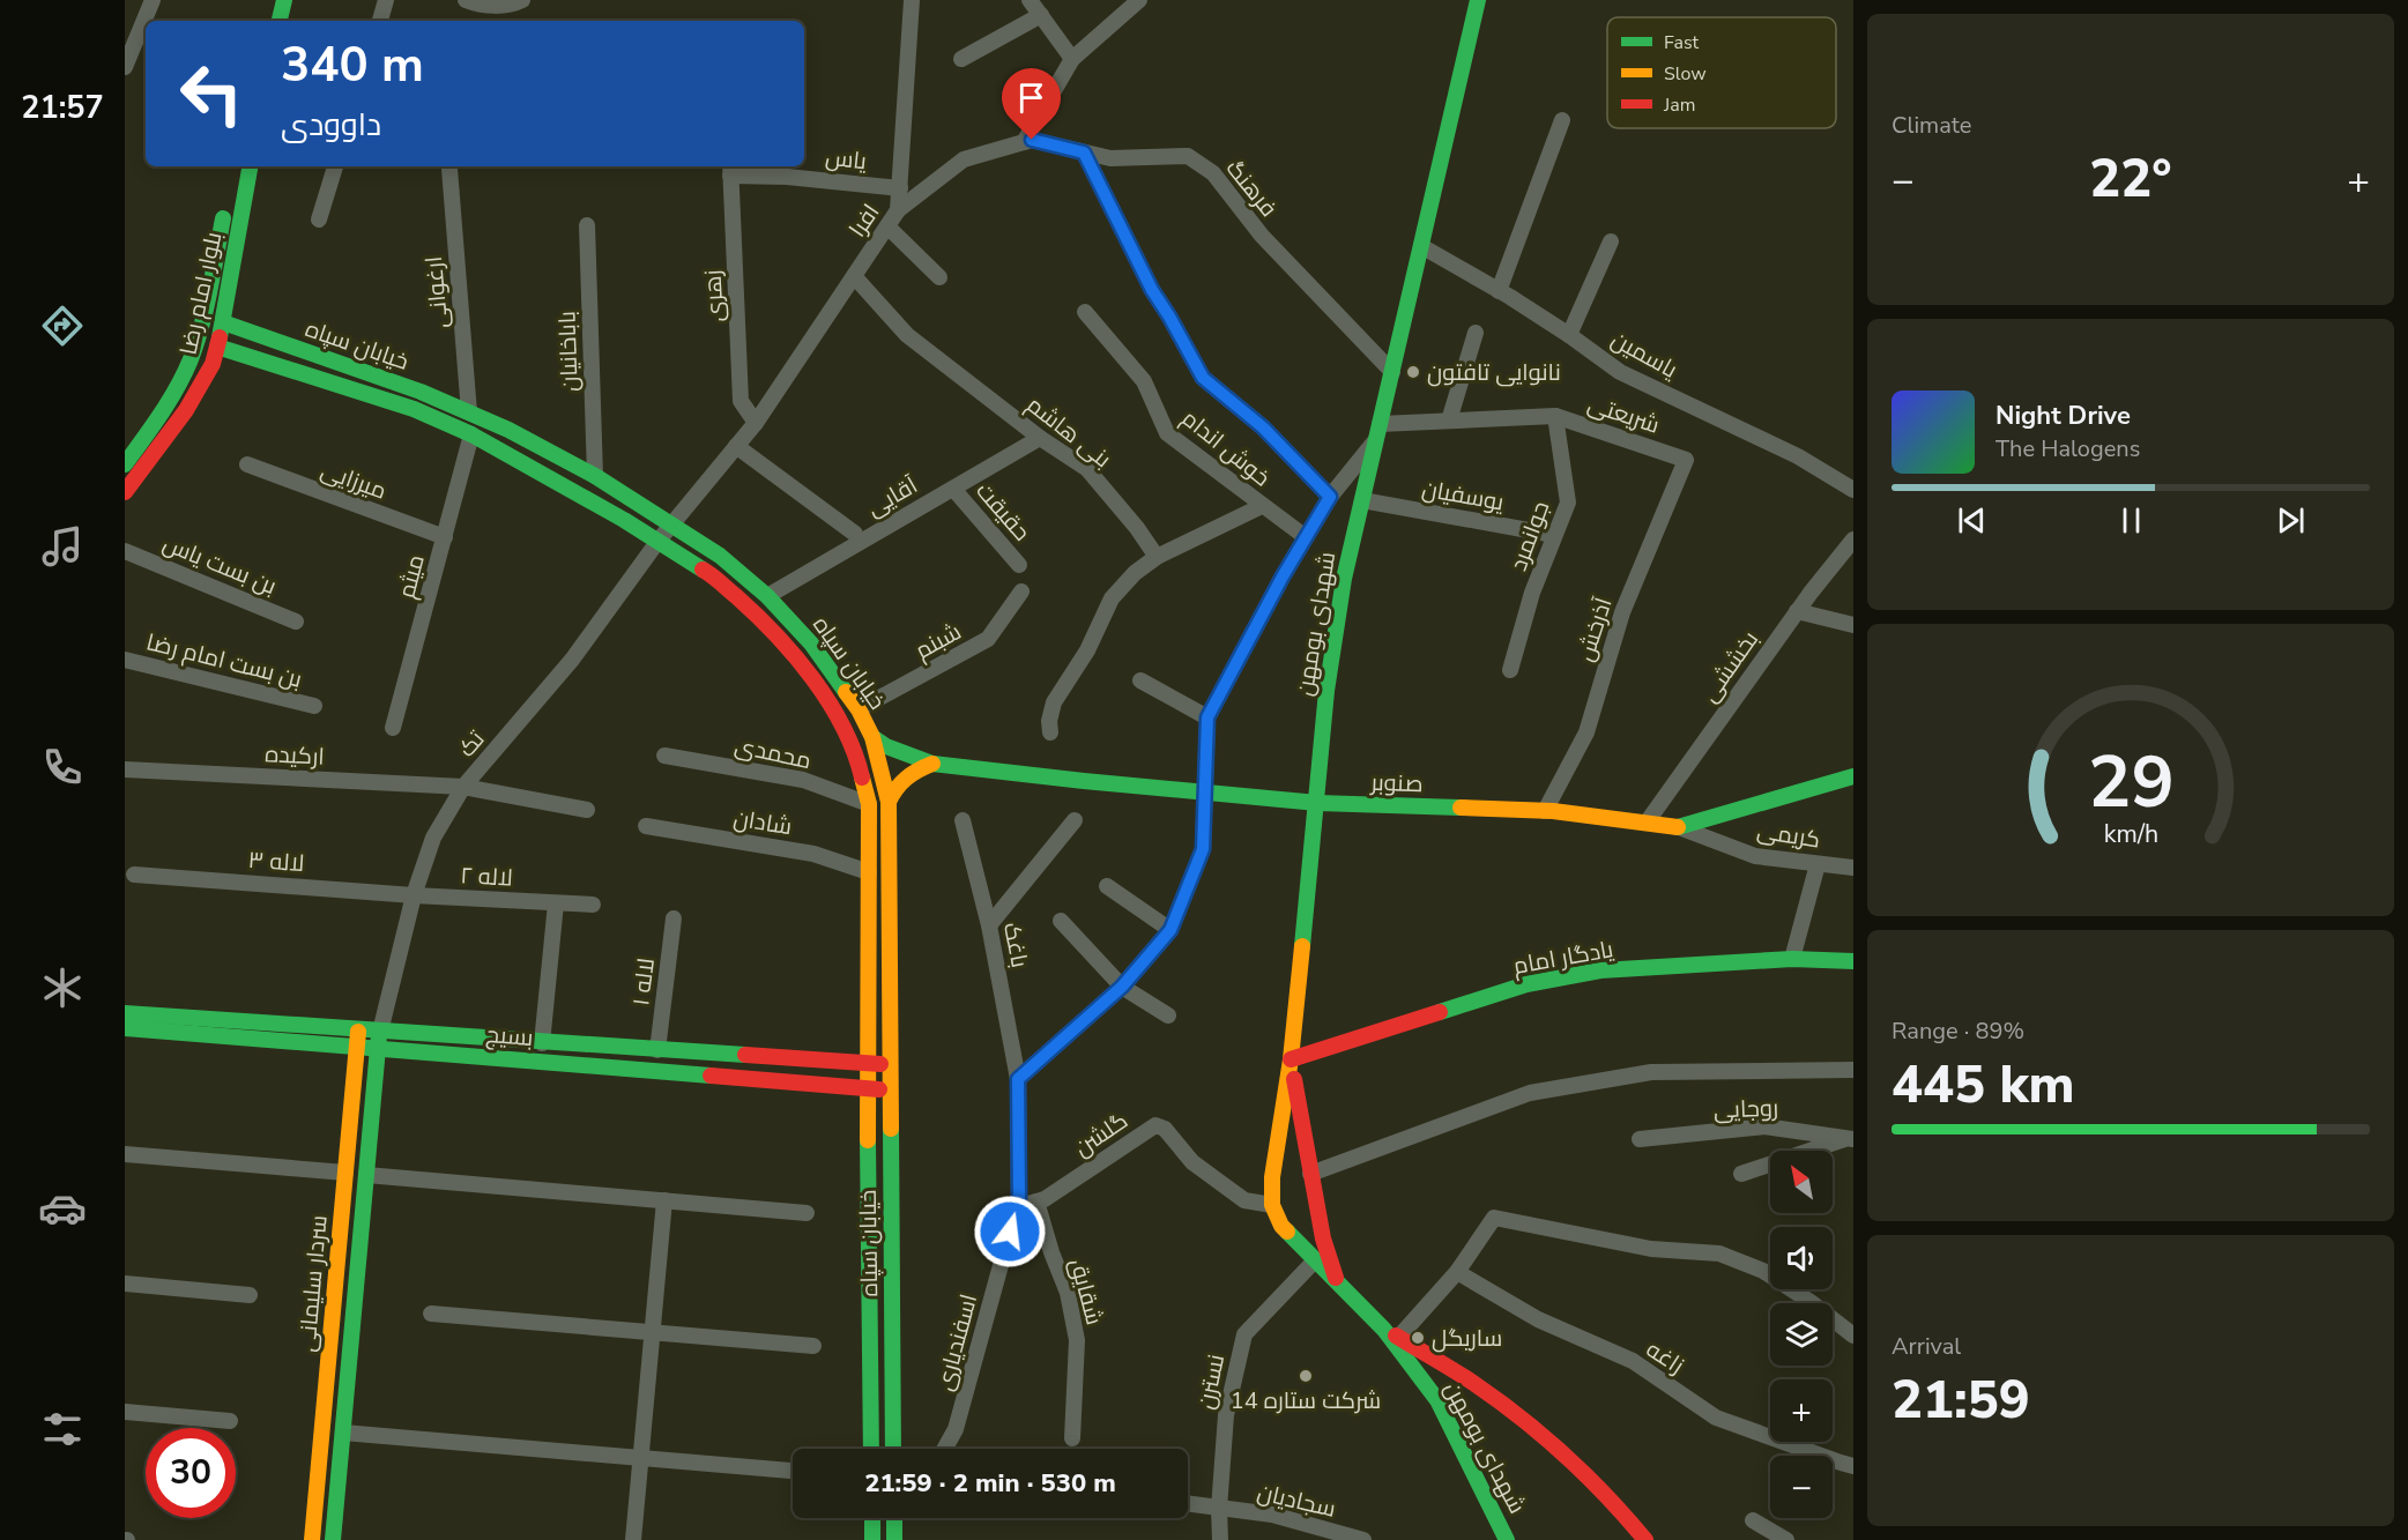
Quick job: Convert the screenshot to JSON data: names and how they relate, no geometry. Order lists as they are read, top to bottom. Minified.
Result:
{"streets":{"street":["یاس","فرهنگ","افرا","ارغوانی","بلوار امام رضا","زهری","خیابان سپاه","باباخانیان","یاسمین","شریعتی","بنی هاشم","خوش اندام","میرزایی","یوسفیان","آقایی","حقیقت","جوانمرد","بن بست یاس","میثم","شهدای بومهن","آذرخش","شبنم","بن بست امام رضا","بخششی","تک","محمدی","ارکیده","صنوبر","شادان","کریمی","لاله ۳","لاله ۲","باغک","یادگار امام","لاله ۱","بسیج","روجایی","گلشن","سردار سلیمانی","شقایق","اسفندیاری","زاغه","نسترن","سجادیان"]},"crossings":[["یاس","زهری"],["فرهنگ","افرا"],["فرهنگ","شهدای بومهن"],["افرا","زهری"],["افرا","خیابان سپاه"],["افرا","بنی هاشم"],["افرا","تک"],["ارغوانی","خیابان سپاه"],["بلوار امام رضا","خیابان سپاه"],["خیابان سپاه","باباخانیان"],["خیابان سپاه","آقایی"],["خیابان سپاه","میثم"],["خیابان سپاه","شبنم"],["خیابان سپاه","تک"],["خیابان سپاه","محمدی"],["خیابان سپاه","صنوبر"],["خیابان سپاه","شادان"],["خیابان سپاه","بسیج"],["یاسمین","شهدای بومهن"],["شریعتی","جوانمرد"],["شریعتی","شهدای بومهن"],["شریعتی","آذرخش"],["بنی هاشم","آقایی"],["میرزایی","میثم"],["یوسفیان","جوانمرد"],["یوسفیان","شهدای بومهن"],["آقایی","حقیقت"],["شهدای بومهن","صنوبر"],["شهدای بومهن","یادگار امام"],["شهدای بومهن","گلشن"],["شهدای بومهن","نسترن"],["آذرخش","صنوبر"],["بخششی","صنوبر"],["تک","ارکیده"],["تک","لاله ۳"],["تک","لاله ۲"],["تک","بسیج"],["تک","سردار سلیمانی"],["صنوبر","کریمی"],["لاله ۳","لاله ۲"],["باغک","اسفندیاری"],["لاله ۱","بسیج"],["بسیج","سردار سلیمانی"],["گلشن","شقایق"],["گلشن","اسفندیاری"],["نسترن","سجادیان"]],"places":["نانوایی تافتون","ساریگل","شرکت ستاره 14"],"legend":["Fast","Slow","Jam"],"north":"top left","page":{"tabs":"21:57","tile":["Climate",["Range · 89%","445 km"],["Arrival","21:59"]],"turn":["340 m","داوودی"],"heat":["−","22°","+"],"song":["Night Drive","The Halogens"],"map_buttons":["+","−"],"limit":"30","trip":"21:59 · 2 min · 530 m","gauge":["29","km/h"]}}
